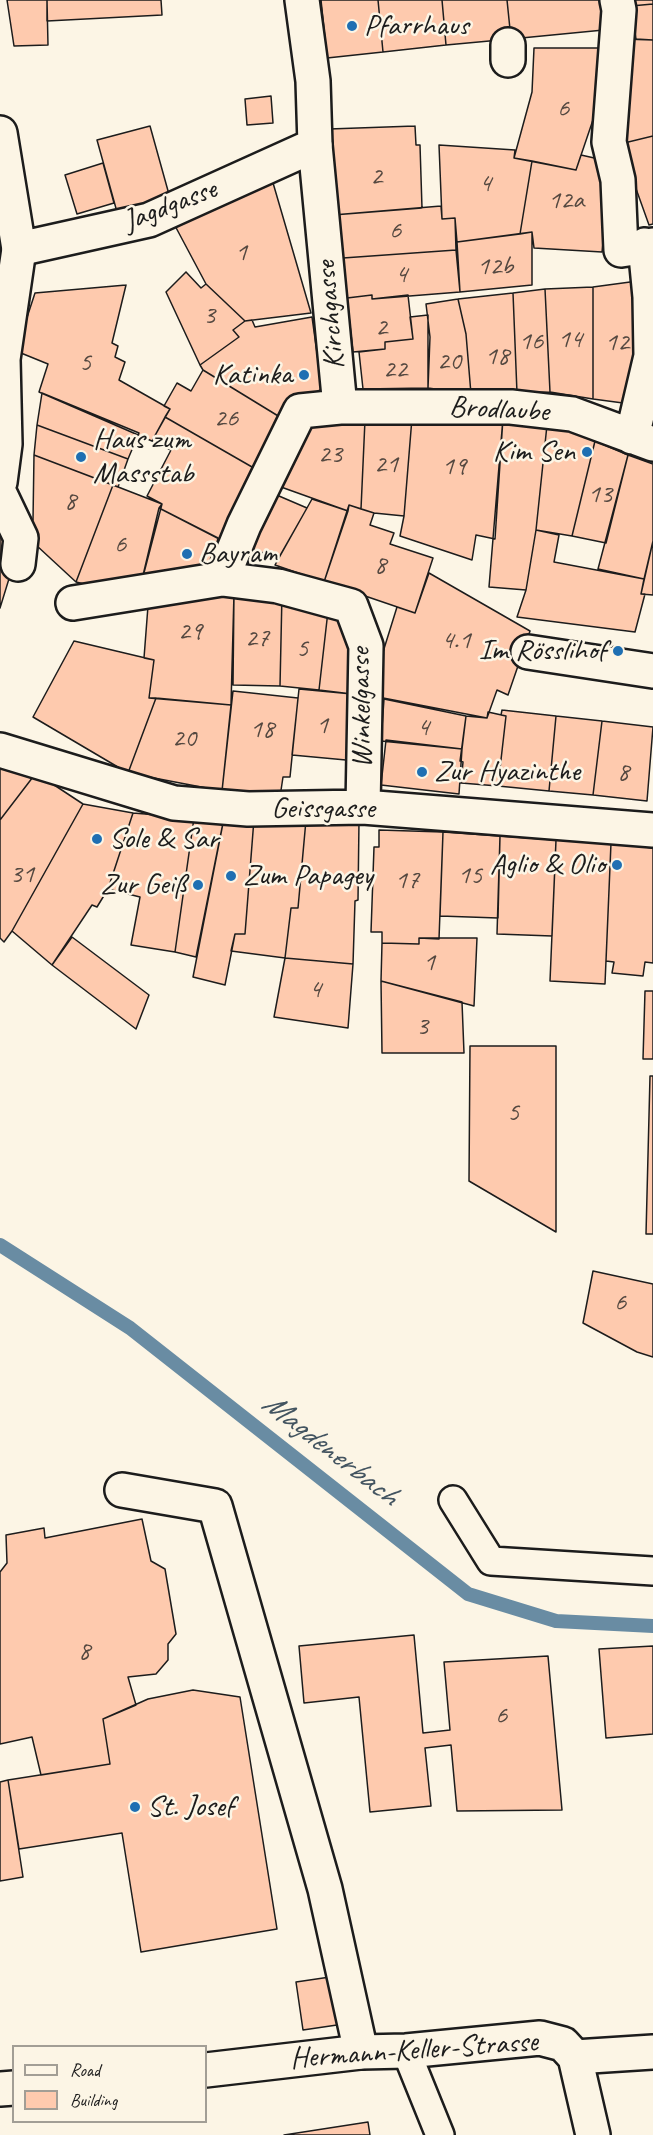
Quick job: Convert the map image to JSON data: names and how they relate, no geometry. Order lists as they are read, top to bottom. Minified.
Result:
{"streets":{"street":["Jagdgasse","Kirchgasse","Brodlaube","Winkelgasse","Geissgasse","Hermann-Keller-Strasse"]},"crossings":[["Jagdgasse","Kirchgasse"],["Kirchgasse","Brodlaube"],["Kirchgasse","Winkelgasse"],["Winkelgasse","Geissgasse"]],"water":["Magdenerbach"],"places":["Pfarrhaus","Katinka","Kim Sen","Haus zum Massstab","Bayram","Im Rösslihof","Zur Hyazinthe","Sole & Sar","Aglio & Olio","Zum Papagey","Zur Geiß","St. Josef"],"house_numbers":["6","2","4","12a","6","1","12b","4","3","2","14","16","12","18","20","5","22","26","23","21","19","13","8","6","8","29","27","4.1","5","1","4","18","20","8","31","15","17","1","4","3","5","6","8","6"],"legend":["Road","Building"]}
